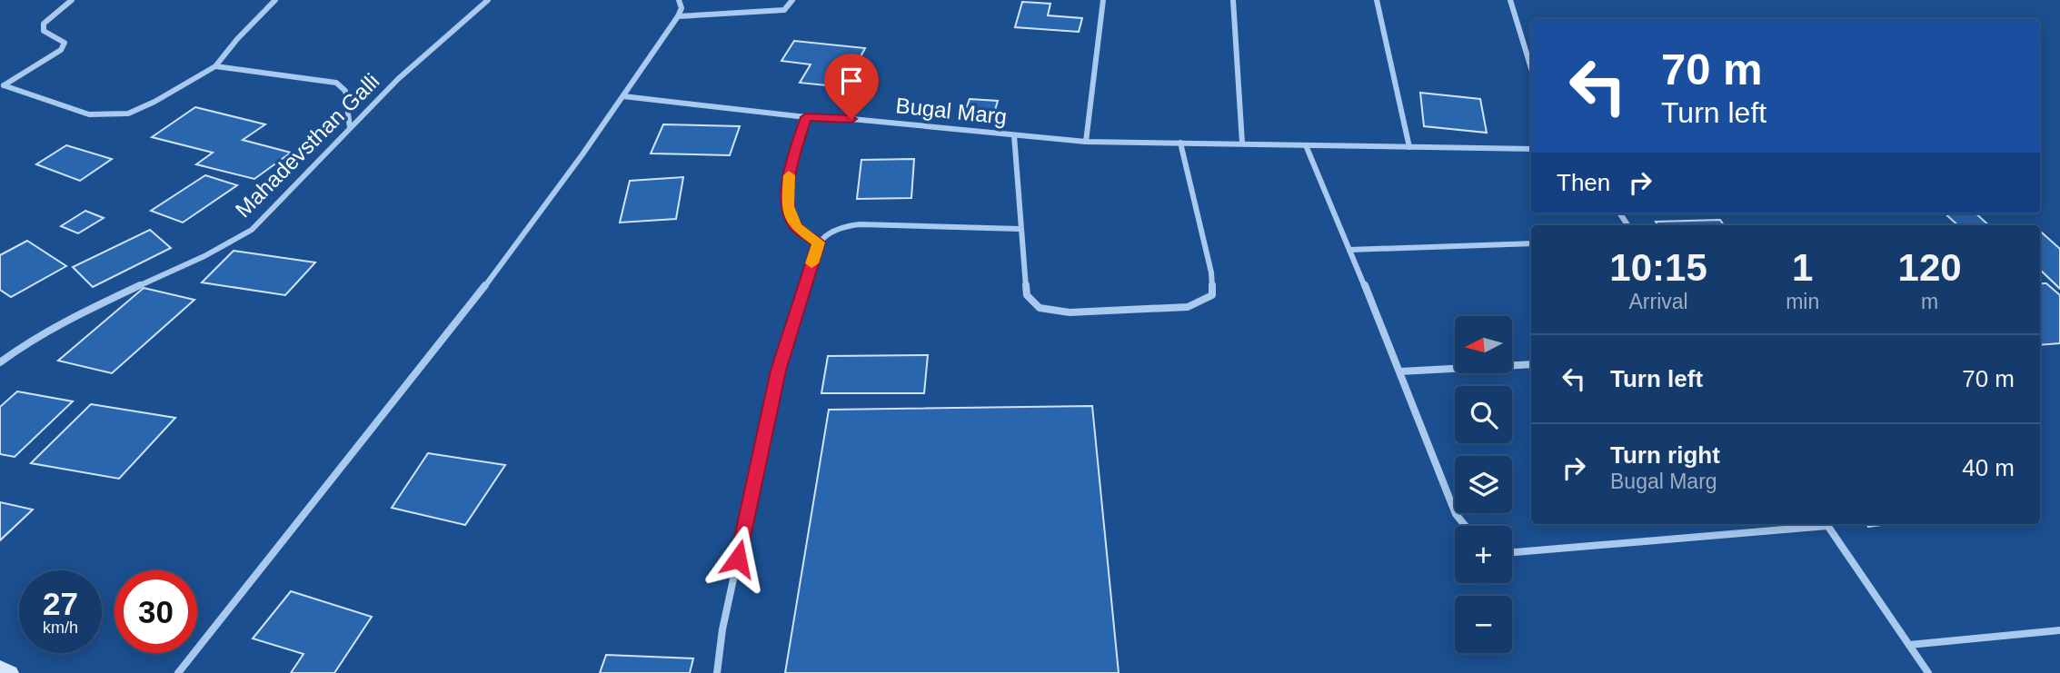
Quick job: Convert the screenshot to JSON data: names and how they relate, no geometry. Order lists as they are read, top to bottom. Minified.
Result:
{"streets":{"street":["Bugal Marg","Mahadevsthan Galli"]},"north":"left","page":{"turn":["70 m","Turn left"],"then":"Then","eta":["10:15","Arrival","1","min","120","m"],"map_buttons":["+","−"],"list":[{"name":"Turn left","value":"70 m"},{"name":"Turn right","note":"Bugal Marg","value":"40 m"}],"speed":"27 km/h","limit":"30"}}
